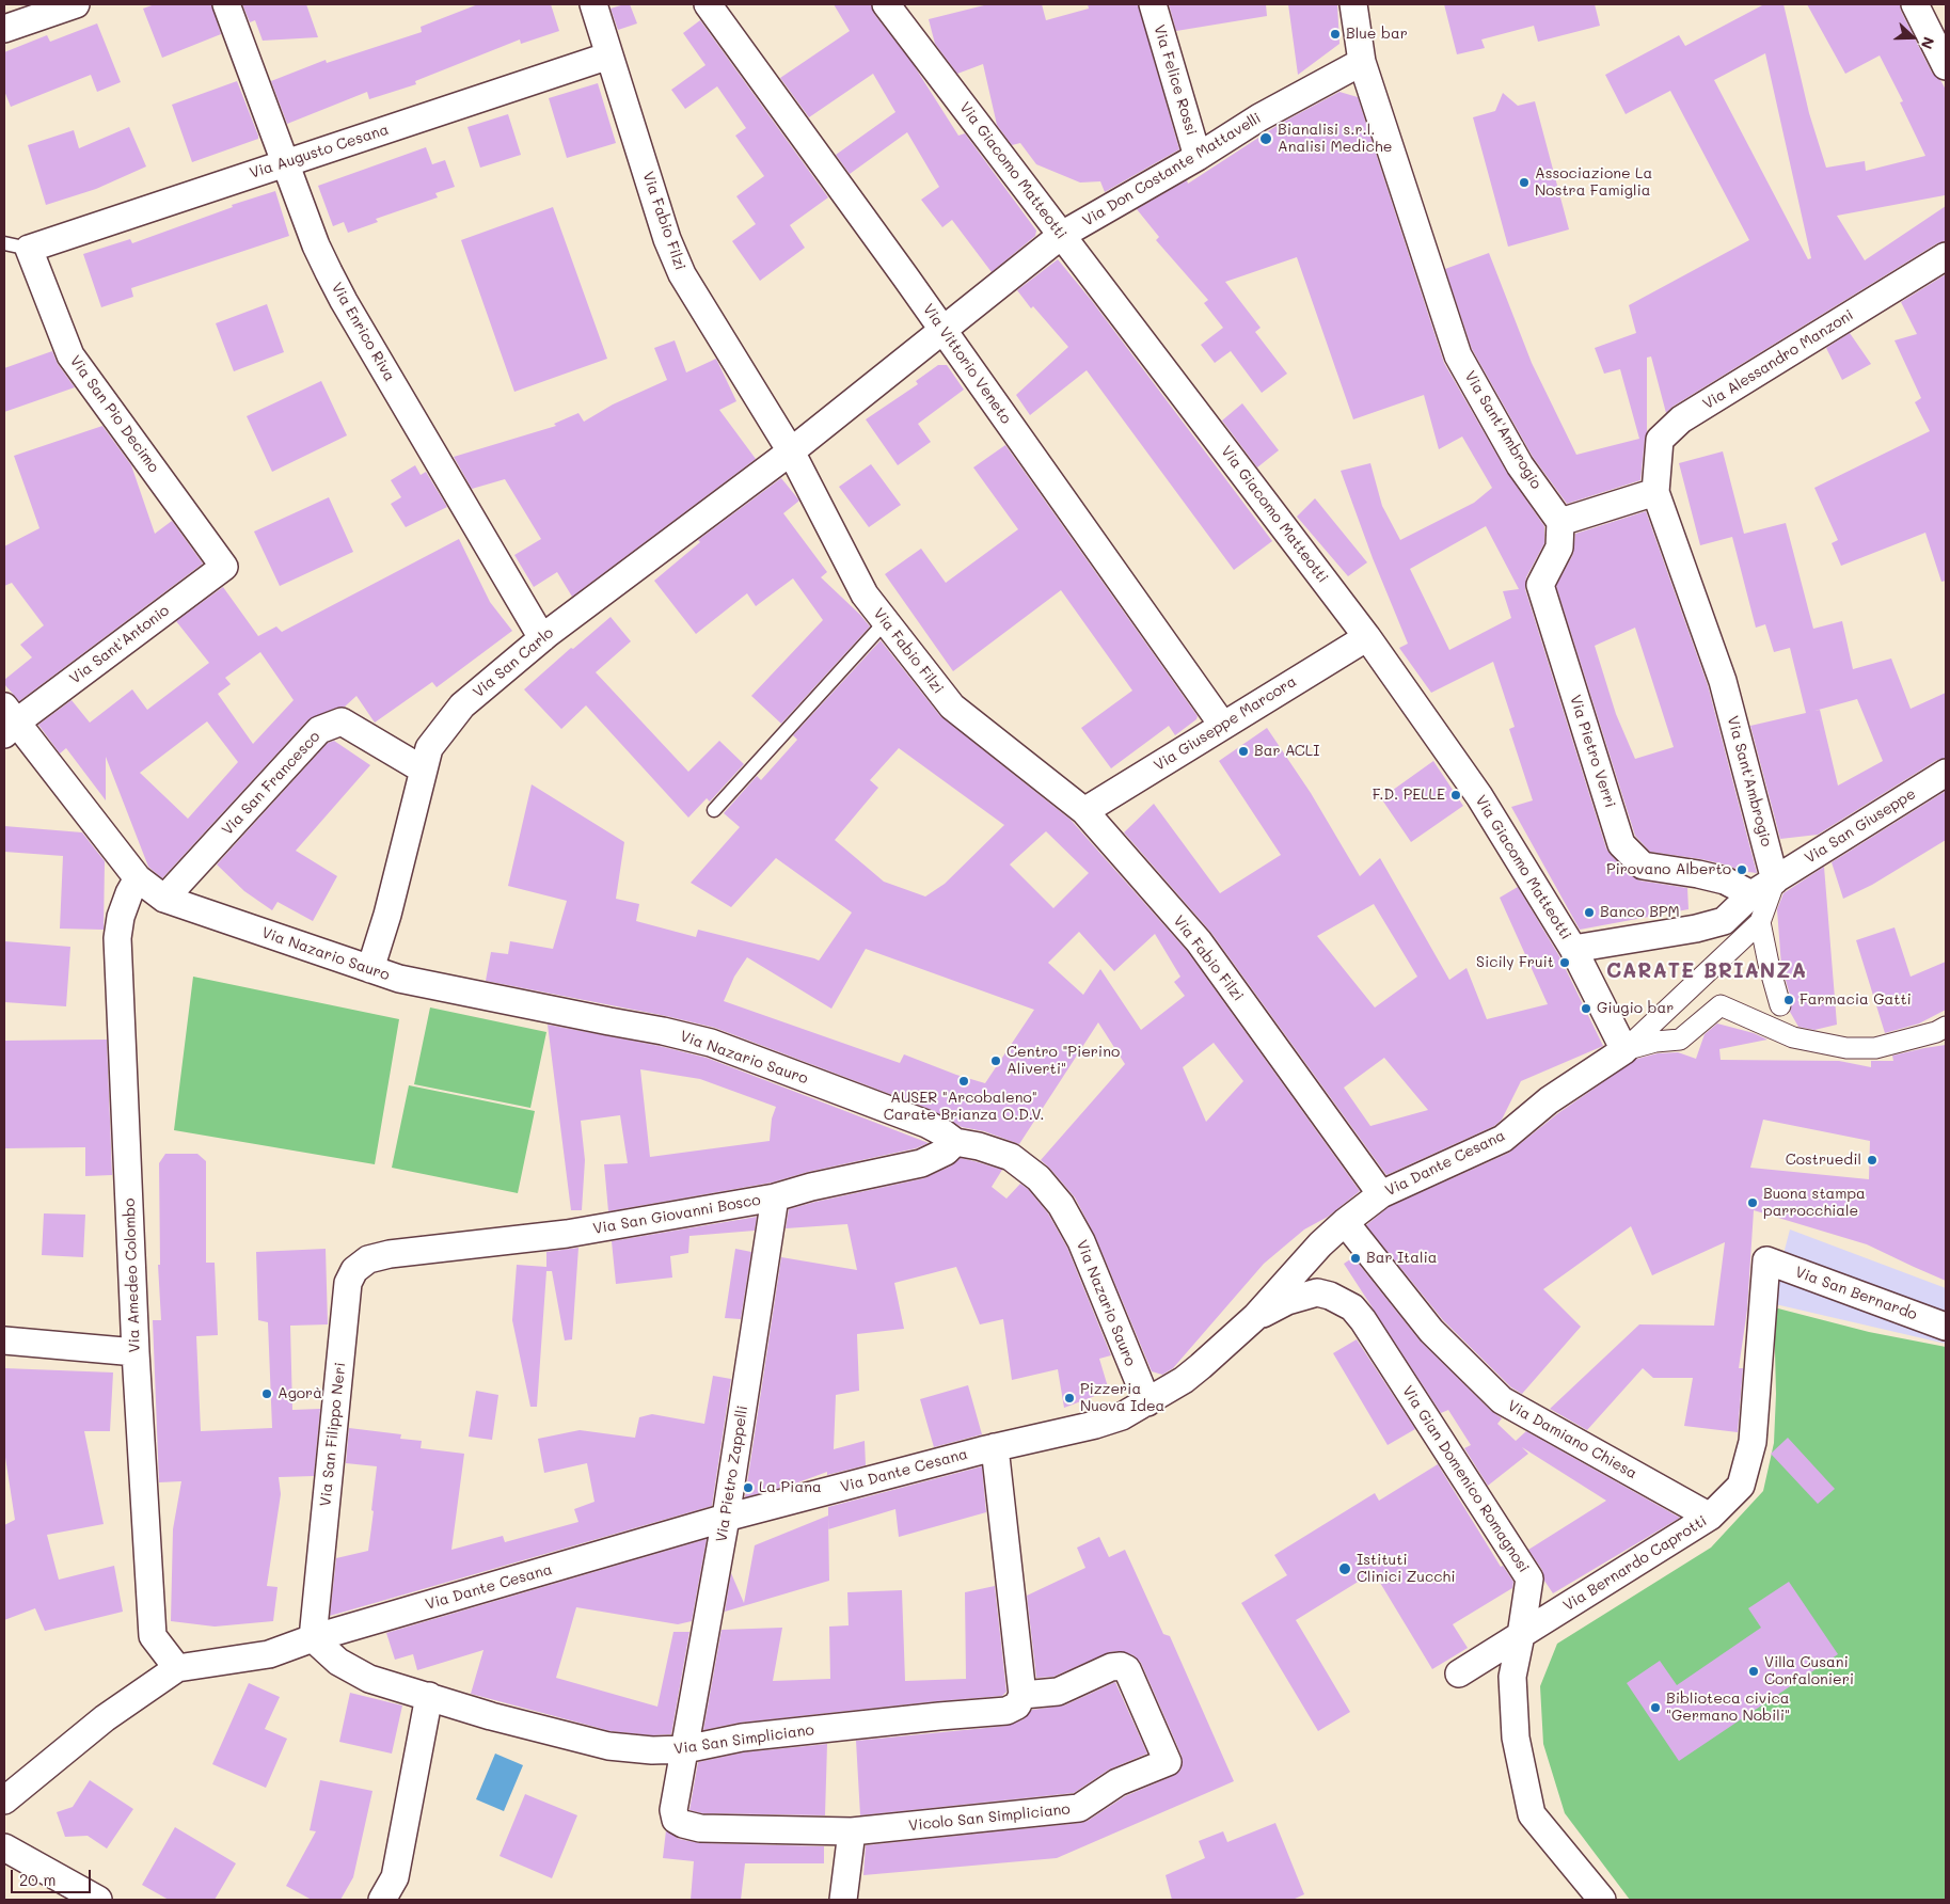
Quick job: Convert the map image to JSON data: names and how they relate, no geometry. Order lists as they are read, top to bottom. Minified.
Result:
{"streets":{"street":["Via Felice Rossi","Via Augusto Cesana","Via Don Costante Mattavelli","Via Giacomo Matteotti","Via Fabio Filzi","Via Enrico Riva","Via Alessandro Manzoni","Via Vittorio Veneto","Via San Pio Decimo","Via Sant'Ambrogio","Via Sant'Antonio","Via San Carlo","Via Giuseppe Marcora","Via Pietro Verri","Via San Francesco","Via San Giuseppe","Via Nazario Sauro","Via Dante Cesana","Via San Giovanni Bosco","Via Amedeo Colombo","Via San Bernardo","Via San Filippo Neri","Via Damiano Chiesa","Via Pietro Zappelli","Via Gian Domenico Romagnosi","Via Bernardo Caprotti","Via San Simpliciano","Vicolo San Simpliciano"]},"crossings":[["Via Felice Rossi","Via Don Costante Mattavelli"],["Via Augusto Cesana","Via Fabio Filzi"],["Via Augusto Cesana","Via Enrico Riva"],["Via Augusto Cesana","Via San Pio Decimo"],["Via Don Costante Mattavelli","Via Giacomo Matteotti"],["Via Don Costante Mattavelli","Via Fabio Filzi"],["Via Don Costante Mattavelli","Via Vittorio Veneto"],["Via Don Costante Mattavelli","Via Sant'Ambrogio"],["Via Don Costante Mattavelli","Via San Carlo"],["Via Giacomo Matteotti","Via Giuseppe Marcora"],["Via Giacomo Matteotti","Via San Giuseppe"],["Via Giacomo Matteotti","Via Dante Cesana"],["Via Fabio Filzi","Via San Carlo"],["Via Fabio Filzi","Via Giuseppe Marcora"],["Via Fabio Filzi","Via Dante Cesana"],["Via Enrico Riva","Via San Carlo"],["Via Alessandro Manzoni","Via Sant'Ambrogio"],["Via Vittorio Veneto","Via Giuseppe Marcora"],["Via San Pio Decimo","Via Sant'Antonio"],["Via Sant'Ambrogio","Via Pietro Verri"],["Via Sant'Ambrogio","Via San Giuseppe"],["Via Sant'Antonio","Via Nazario Sauro"],["Via San Carlo","Via San Francesco"],["Via San Carlo","Via Nazario Sauro"],["Via Pietro Verri","Via San Giuseppe"],["Via San Francesco","Via Nazario Sauro"],["Via Nazario Sauro","Via Dante Cesana"],["Via Nazario Sauro","Via San Giovanni Bosco"],["Via Nazario Sauro","Via Amedeo Colombo"],["Via Dante Cesana","Via Amedeo Colombo"],["Via Dante Cesana","Via San Filippo Neri"],["Via Dante Cesana","Via Damiano Chiesa"],["Via Dante Cesana","Via Pietro Zappelli"],["Via Dante Cesana","Via Gian Domenico Romagnosi"],["Via Dante Cesana","Via San Simpliciano"],["Via San Giovanni Bosco","Via San Filippo Neri"],["Via San Giovanni Bosco","Via Pietro Zappelli"],["Via San Bernardo","Via Bernardo Caprotti"],["Via San Filippo Neri","Via San Simpliciano"],["Via Damiano Chiesa","Via Bernardo Caprotti"],["Via Pietro Zappelli","Via San Simpliciano"],["Via Pietro Zappelli","Vicolo San Simpliciano"],["Via Gian Domenico Romagnosi","Via Bernardo Caprotti"],["Via San Simpliciano","Vicolo San Simpliciano"]],"districts":["CARATE BRIANZA"],"places":["Blue bar","Bianalisi s.r.l. Analisi Mediche","Associazione La Nostra Famiglia","Bar ACLI","F.D. PELLE","Pirovano Alberto","Banco BPM","Sicily Fruit","Farmacia Gatti","Giugio bar","Centro \"Pierino Aliverti\"","AUSER \"Arcobaleno\" Carate Brianza O.D.V.","Costruedil","Buona stampa parrocchiale","Bar Italia","Agorà","Pizzeria Nuova Idea","La Piana","Istituti Clinici Zucchi","Villa Cusani Confalonieri","Biblioteca civica \"Germano Nobili\""],"scale_bar":"20 m","north":"right"}
